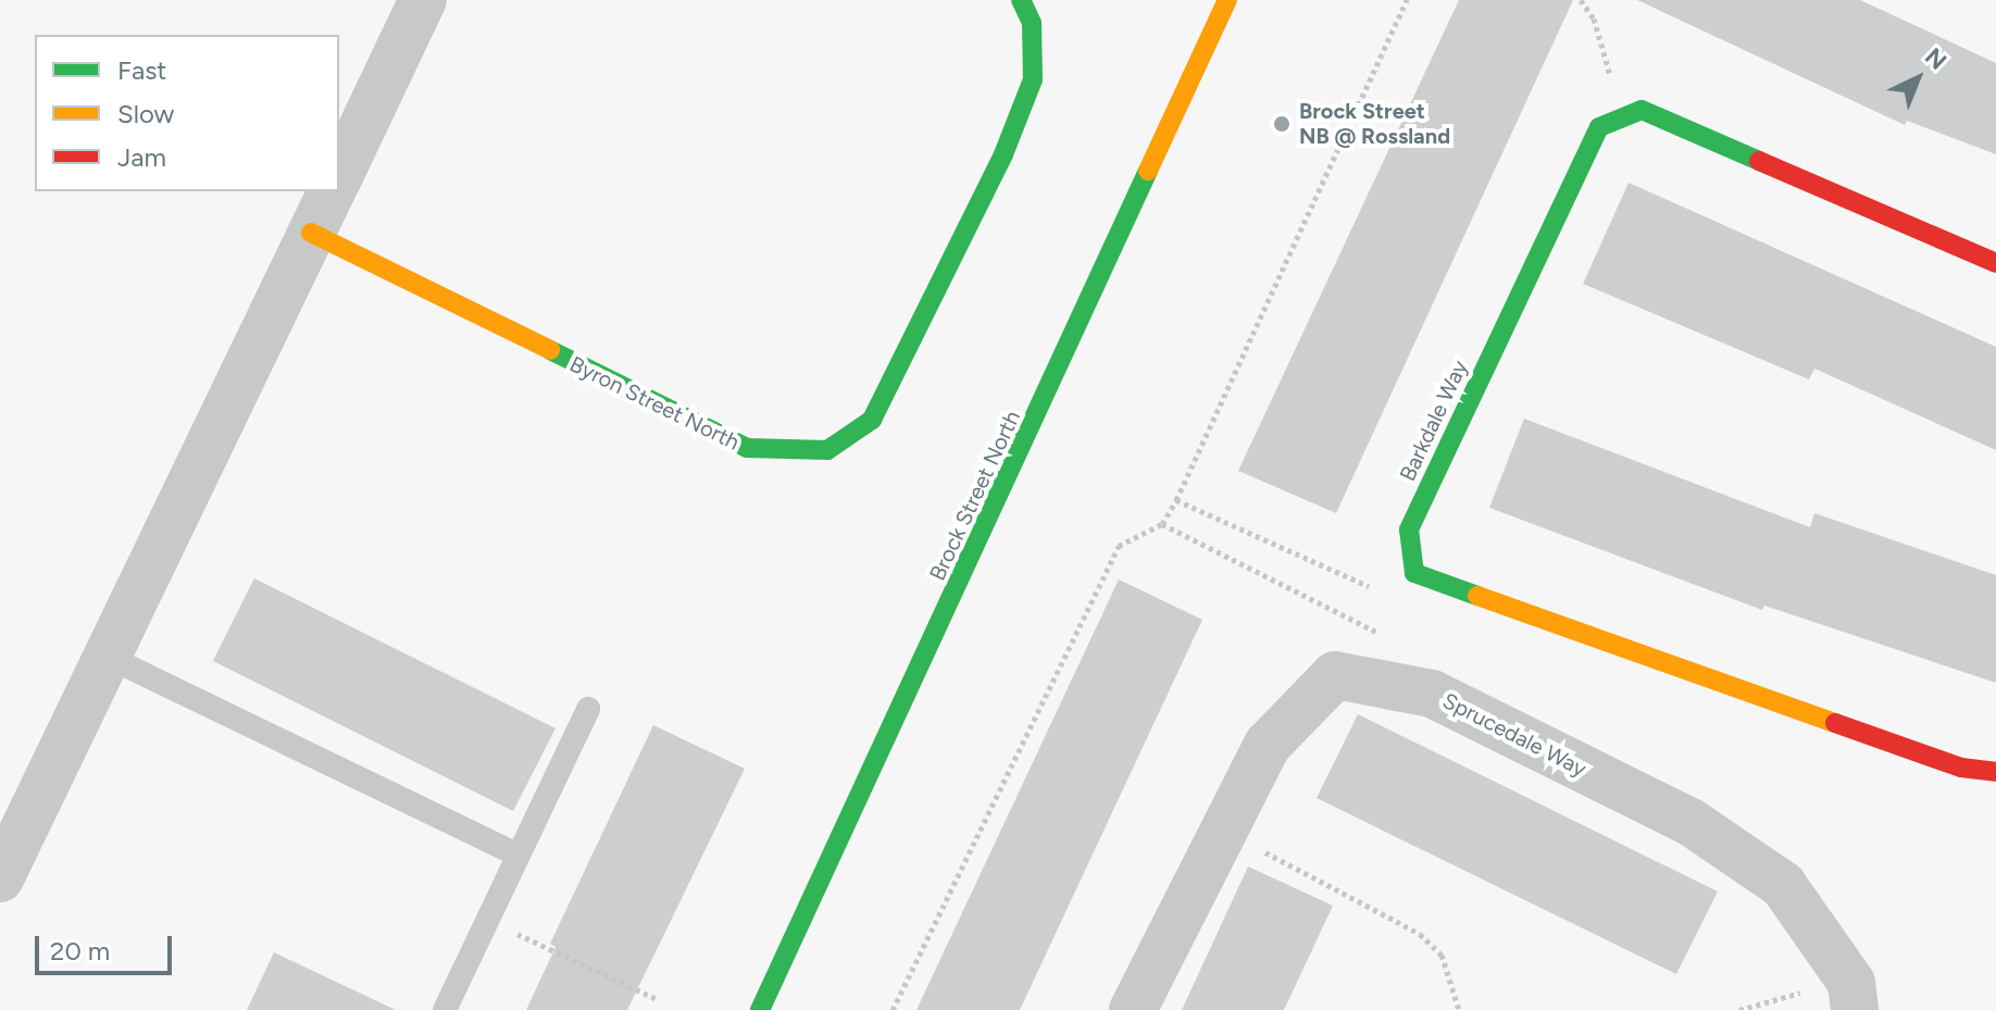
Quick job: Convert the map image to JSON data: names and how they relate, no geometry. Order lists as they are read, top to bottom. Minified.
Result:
{"streets":{"street":["Byron Street North","Barkdale Way","Brock Street North","Sprucedale Way"]},"places":["Brock Street NB @ Rossland"],"legend":["Fast","Slow","Jam"],"scale_bar":"20 m","north":"top right"}
